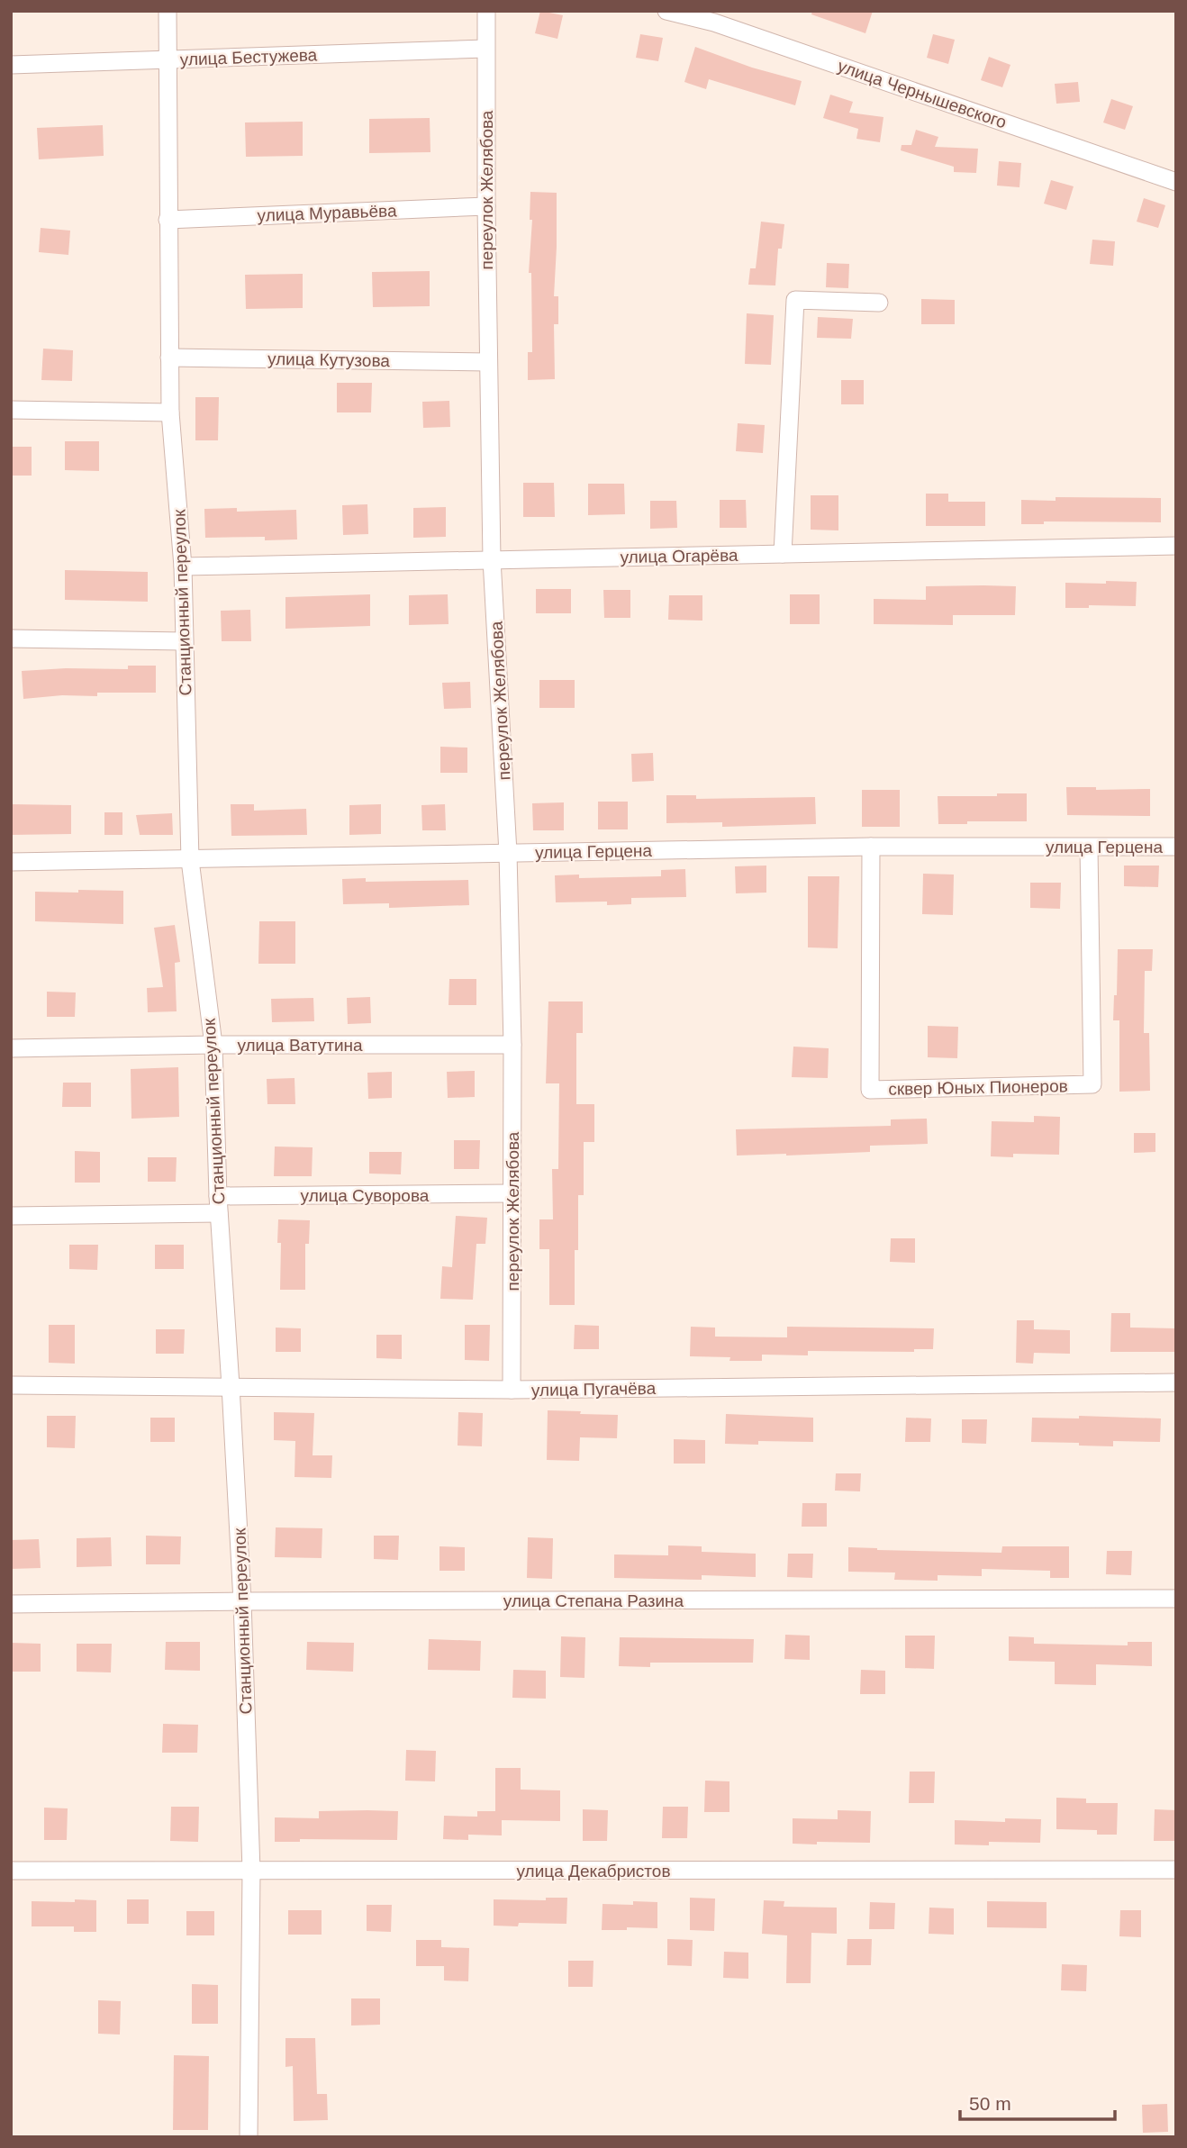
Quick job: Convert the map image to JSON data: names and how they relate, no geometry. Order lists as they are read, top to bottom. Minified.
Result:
{"streets":{"street":["улица Бестужева","улица Чернышевского","переулок Желябова","улица Муравьёва","улица Кутузова","улица Огарёва","Станционный переулок","улица Герцена","улица Ватутина","сквер Юных Пионеров","улица Суворова","улица Пугачёва","улица Степана Разина","улица Декабристов"]},"crossings":[["улица Бестужева","переулок Желябова"],["улица Бестужева","Станционный переулок"],["переулок Желябова","улица Муравьёва"],["переулок Желябова","улица Кутузова"],["переулок Желябова","улица Огарёва"],["переулок Желябова","улица Герцена"],["переулок Желябова","улица Ватутина"],["переулок Желябова","улица Суворова"],["переулок Желябова","улица Пугачёва"],["улица Муравьёва","Станционный переулок"],["улица Кутузова","Станционный переулок"],["улица Огарёва","Станционный переулок"],["Станционный переулок","улица Герцена"],["Станционный переулок","улица Ватутина"],["Станционный переулок","улица Суворова"],["Станционный переулок","улица Пугачёва"],["Станционный переулок","улица Степана Разина"],["Станционный переулок","улица Декабристов"],["улица Герцена","сквер Юных Пионеров"]],"scale_bar":"50 m"}
